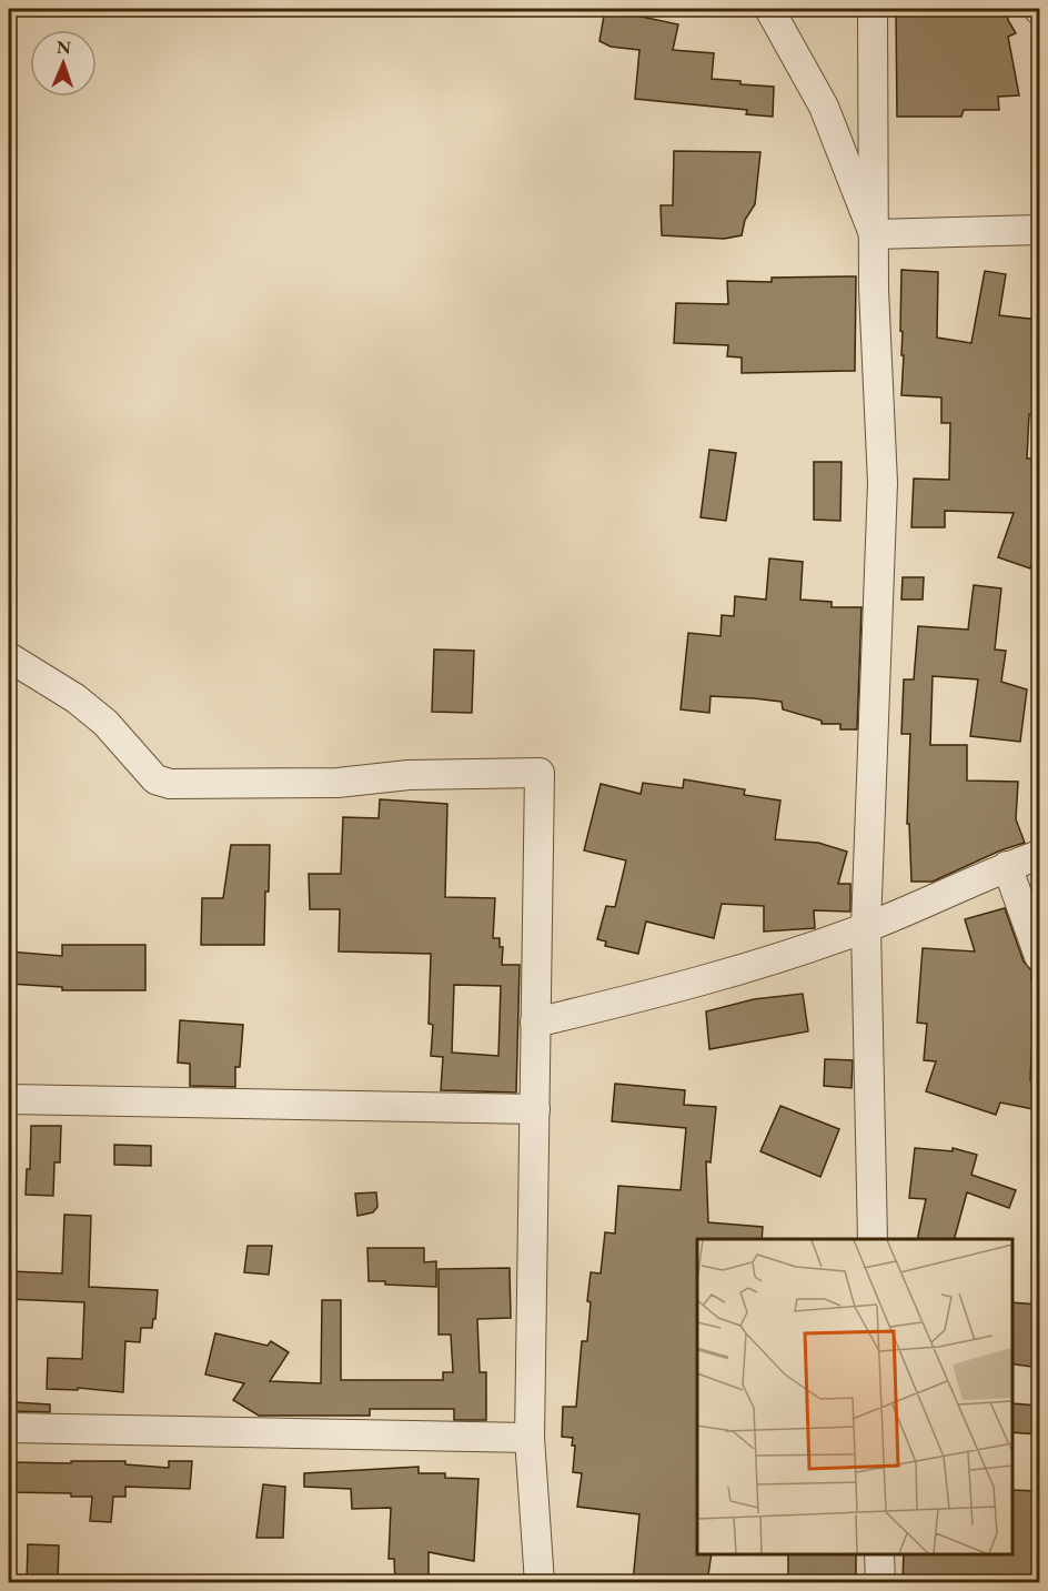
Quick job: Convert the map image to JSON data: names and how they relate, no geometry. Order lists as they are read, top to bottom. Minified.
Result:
{"north":"top"}
